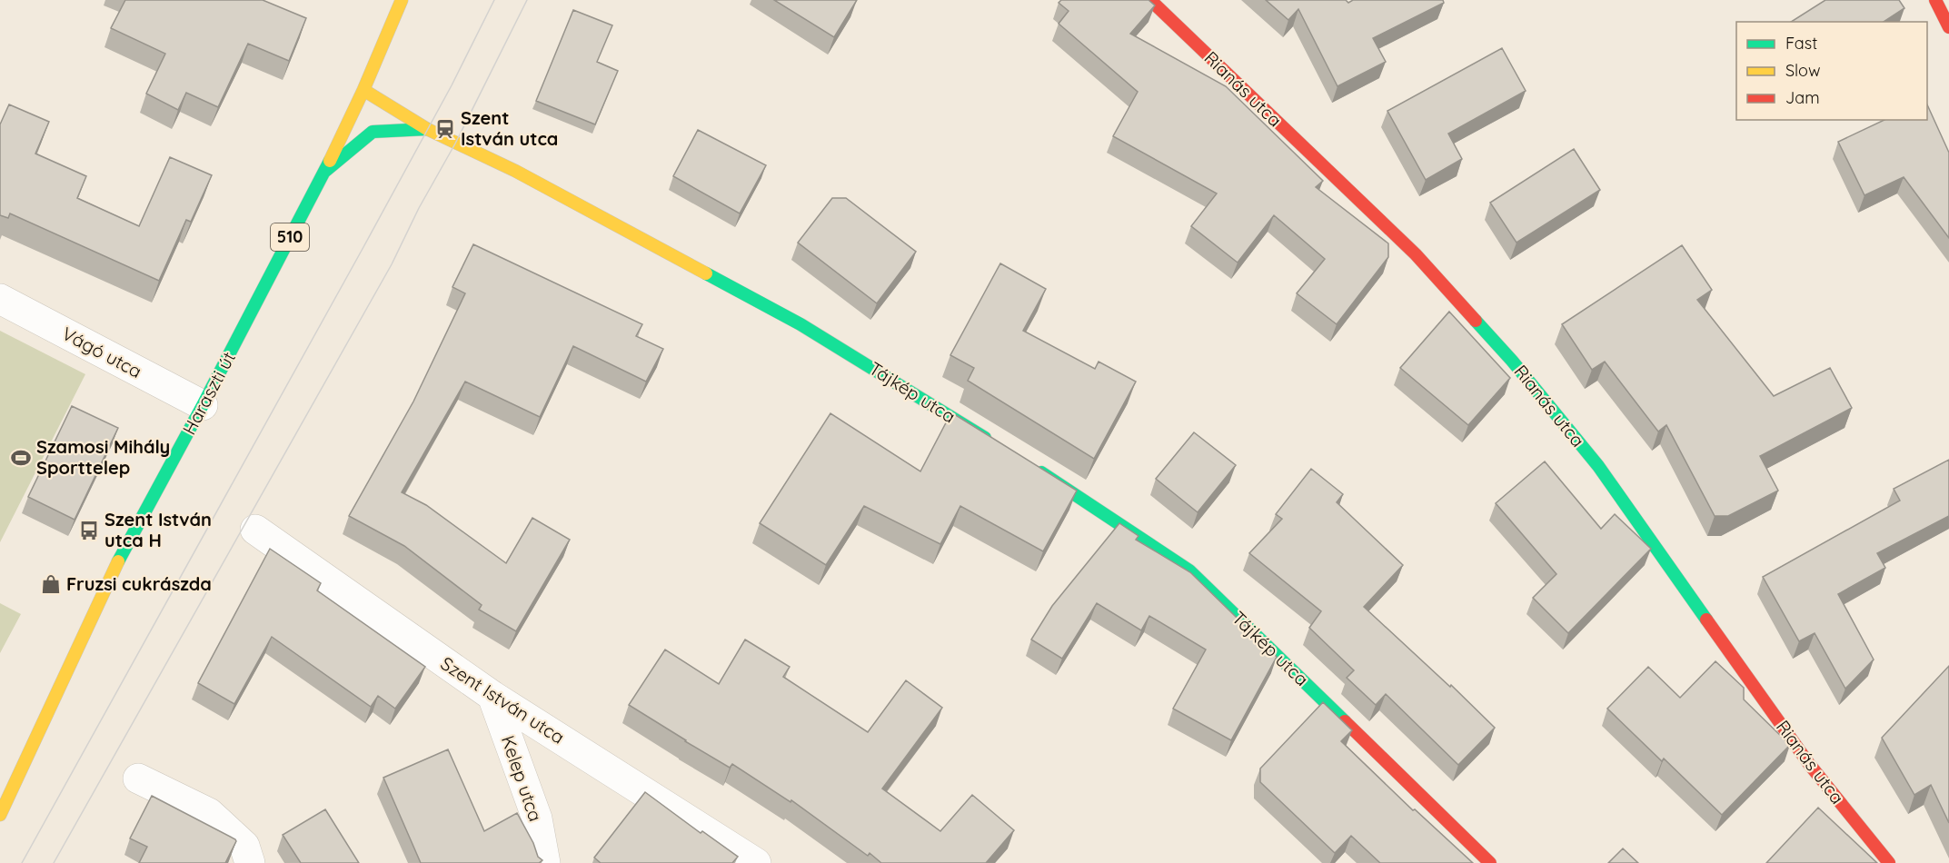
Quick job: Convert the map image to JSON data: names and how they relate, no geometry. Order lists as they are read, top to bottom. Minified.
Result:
{"streets":{"street":["Rianás utca","510","Vágó utca","Tájkép utca","Haraszti út","Szent István utca","Kelep utca"]},"crossings":[["Vágó utca","Haraszti út"],["Tájkép utca","Haraszti út"],["Szent István utca","Kelep utca"]],"places":{"station":["Szent István utca"],"sports":["Szamosi Mihály Sporttelep"],"bus stop":["Szent István utca H"],"shop":["Fruzsi cukrászda"]},"legend":["Fast","Slow","Jam"]}
